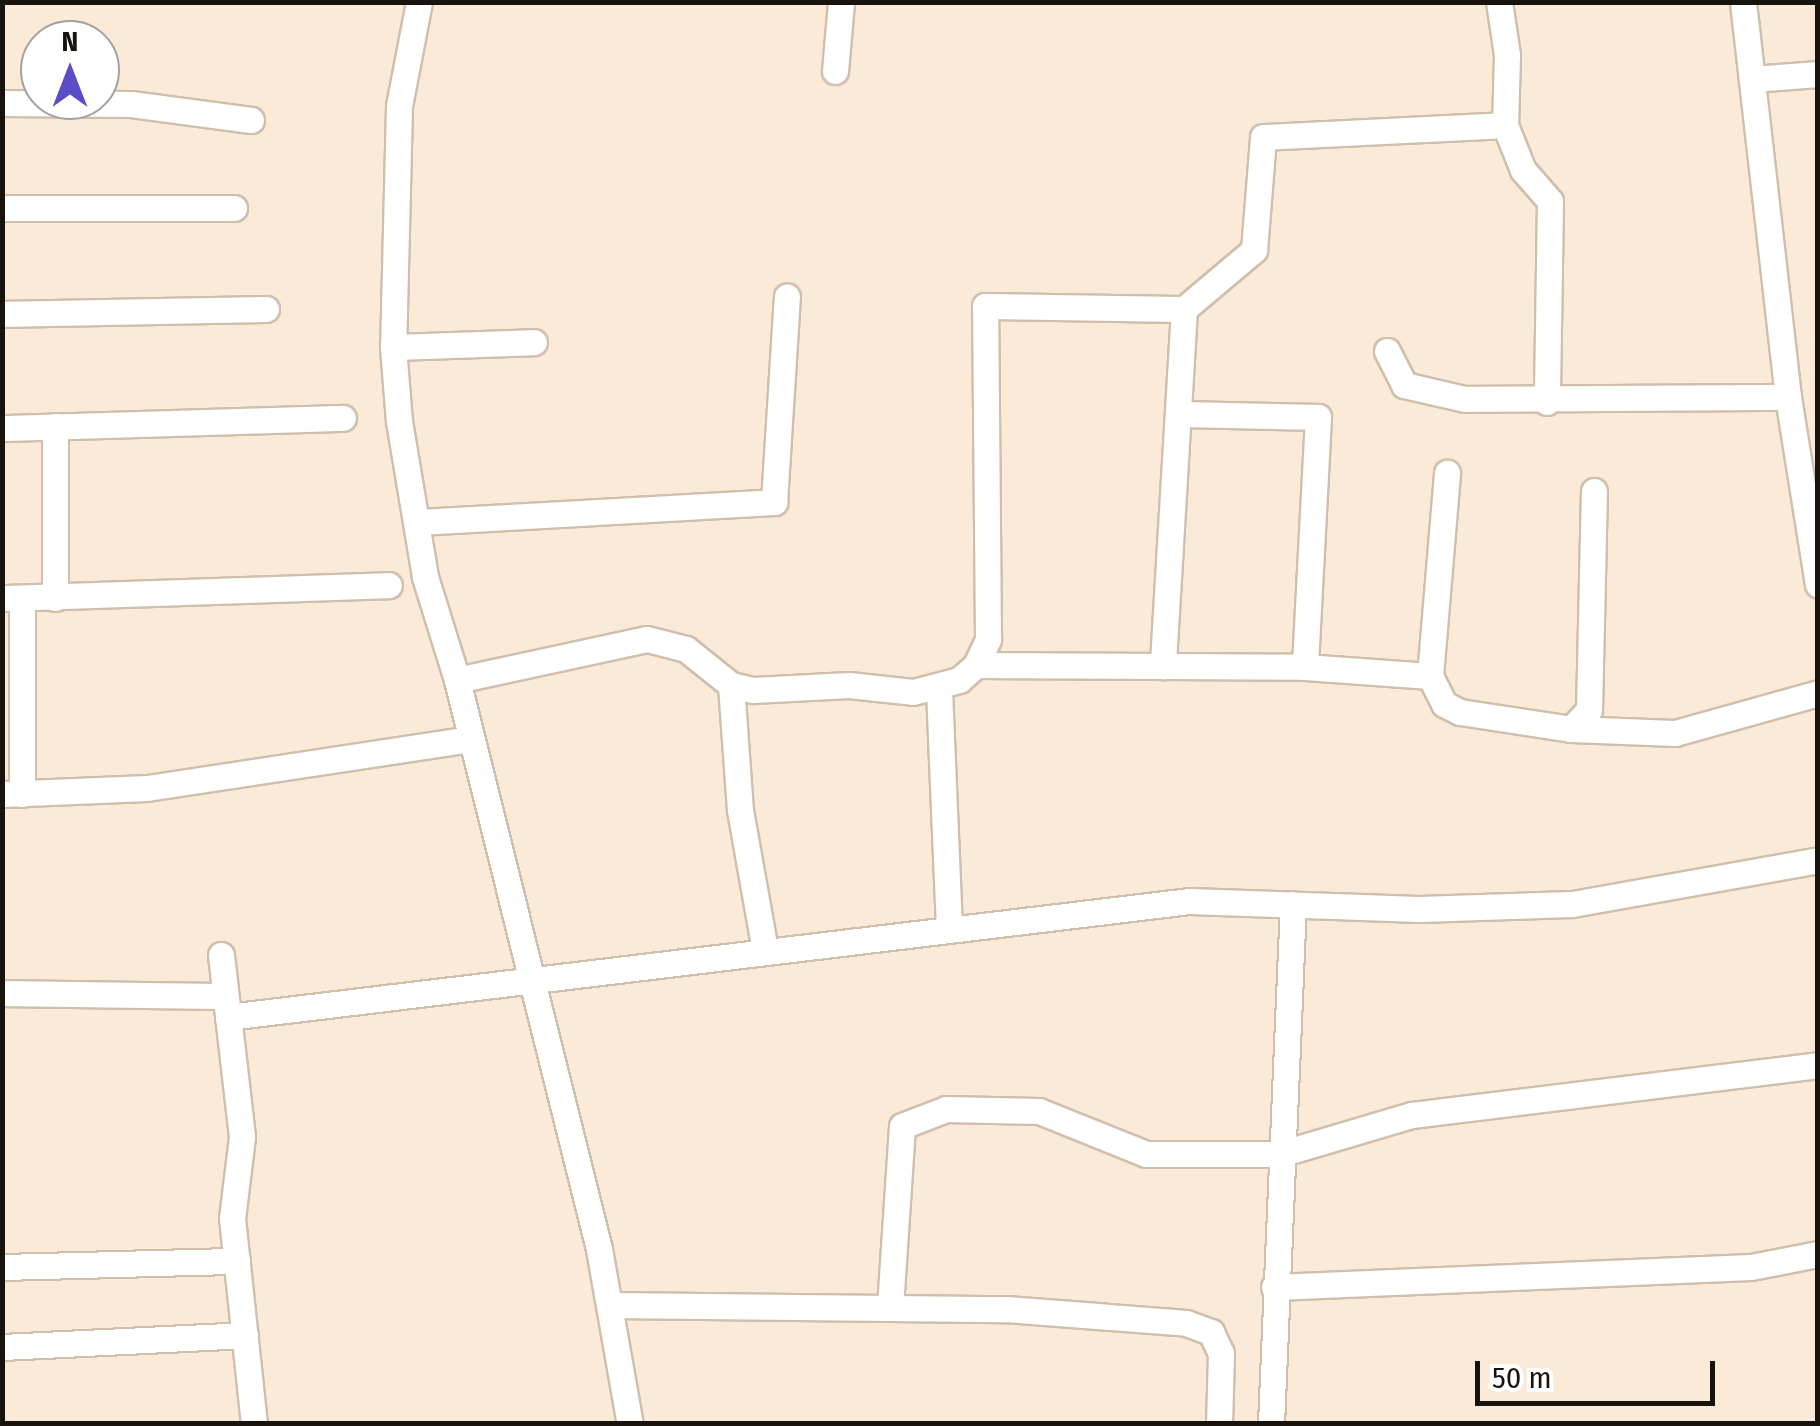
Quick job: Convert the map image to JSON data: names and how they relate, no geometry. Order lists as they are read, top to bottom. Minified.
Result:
{"scale_bar":"50 m","north":"top"}
